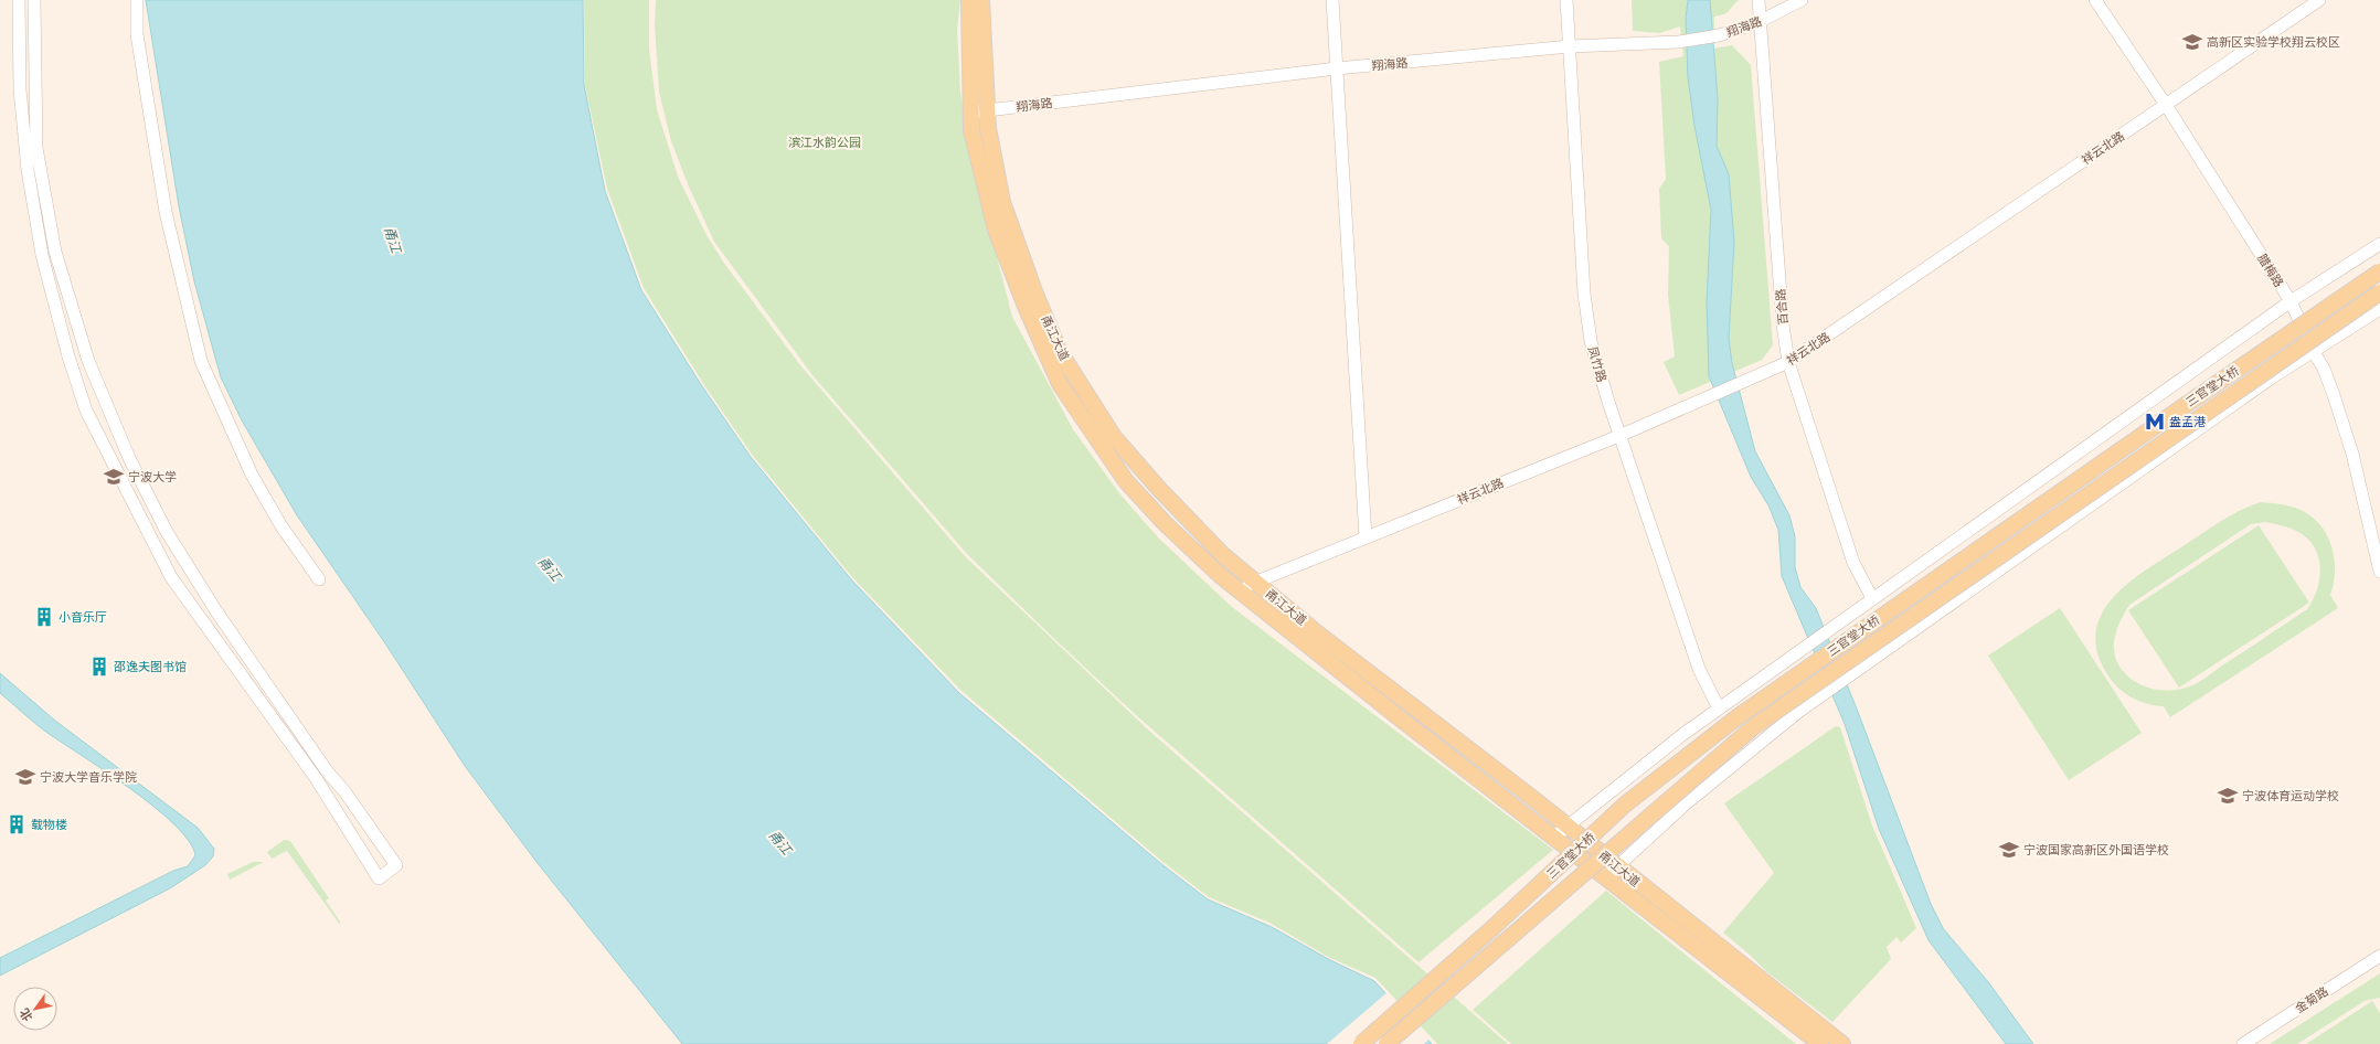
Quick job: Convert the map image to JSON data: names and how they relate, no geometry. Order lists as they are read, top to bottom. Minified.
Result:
{"streets":{"main road":["甬江大道","三官堂大桥"],"street":["翔海路","祥云北路","腊梅路","百合路","凤竹路","金菊路"]},"crossings":[["翔海路","百合路"],["翔海路","甬江大道"],["翔海路","凤竹路"],["祥云北路","腊梅路"],["祥云北路","百合路"],["祥云北路","甬江大道"],["祥云北路","凤竹路"]],"water":["甬江"],"parks":["滨江水韵公园"],"places":{"school or university":["高新区实验学校翔云校区","宁波大学","宁波大学音乐学院","宁波体育运动学校","宁波国家高新区外国语学校"],"metro station":["盎孟港"],"building":["小音乐厅","邵逸夫图书馆","载物楼"]},"north":"bottom left"}
